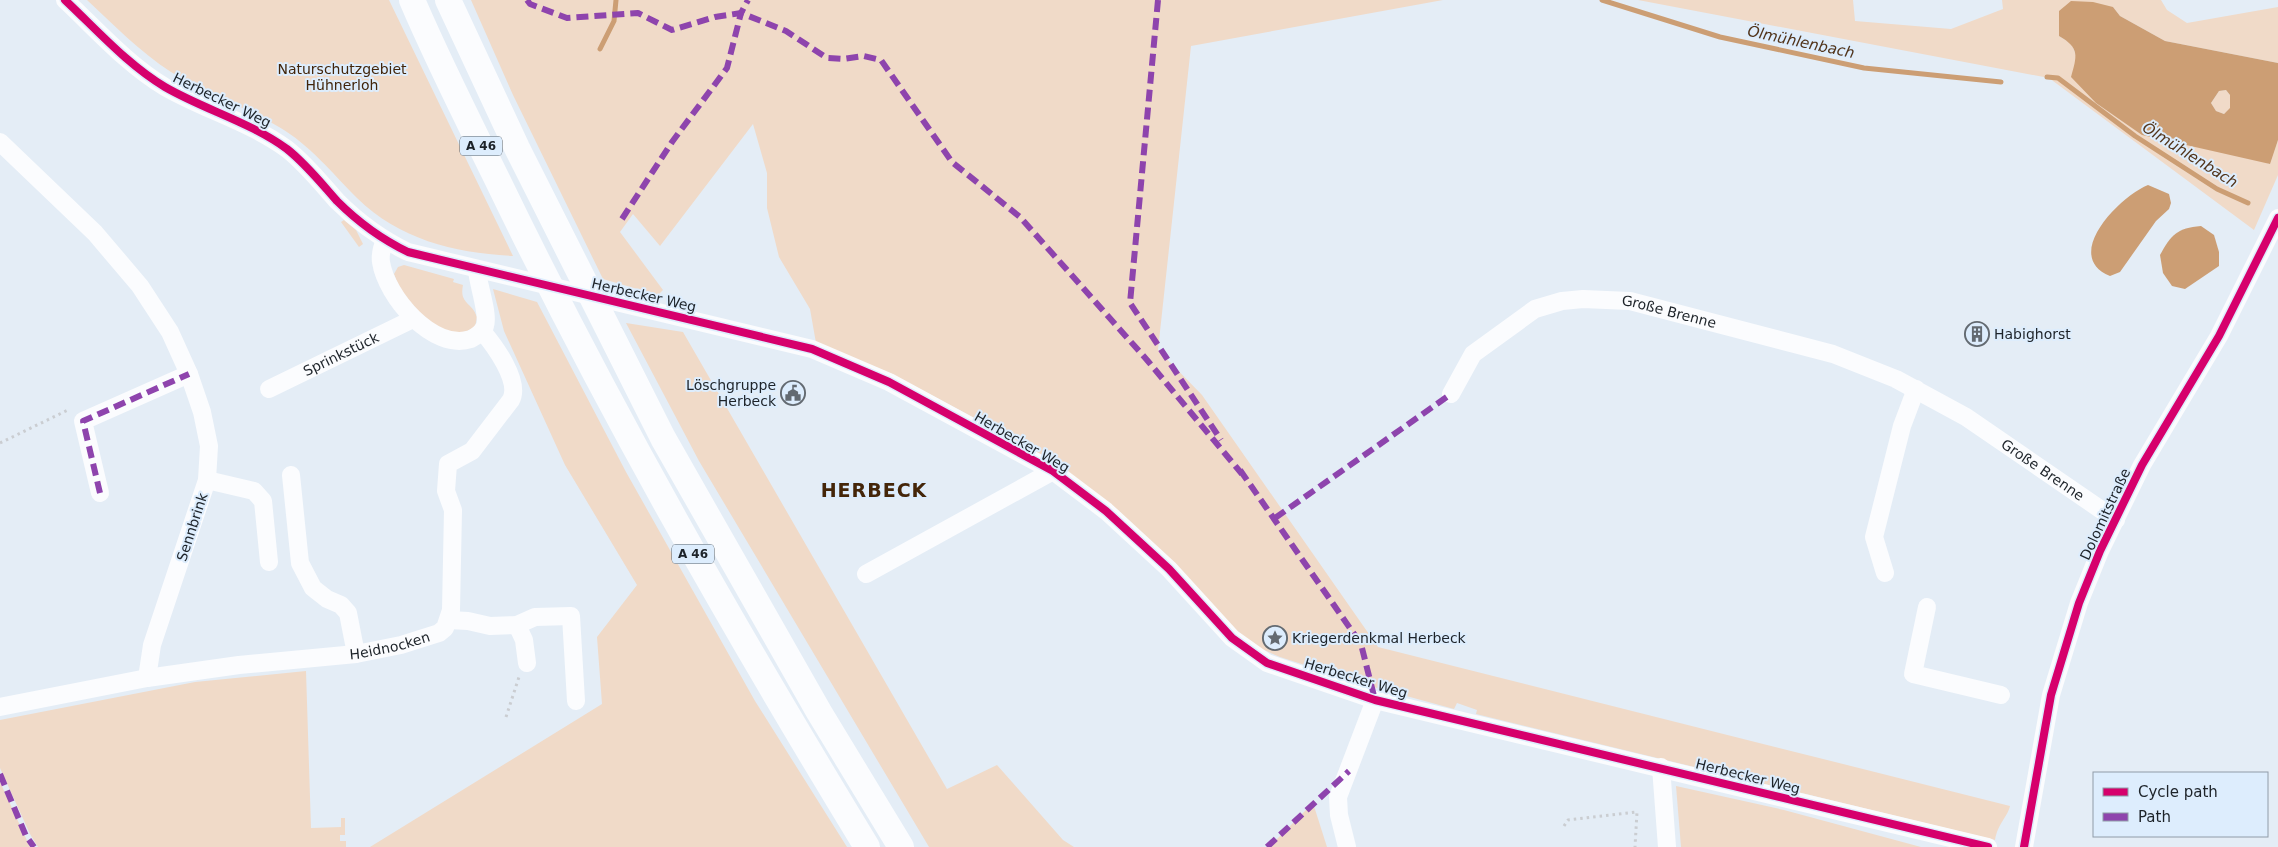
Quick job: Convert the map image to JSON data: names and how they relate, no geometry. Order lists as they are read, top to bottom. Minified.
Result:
{"streets":{"highway":["A 46"],"street":["Herbecker Weg","Große Brenne","Sprinkstück","Dolomitstraße","Sennbrink","Heidnocken"]},"crossings":[["Große Brenne","Dolomitstraße"],["Sennbrink","Heidnocken"]],"districts":["HERBECK"],"water":["Ölmühlenbach"],"parks":["Naturschutzgebiet Hühnerloh"],"places":{"building":["Habighorst"],"public building":["Löschgruppe Herbeck"],"place":["Kriegerdenkmal Herbeck"]},"legend":["Cycle path","Path"]}
